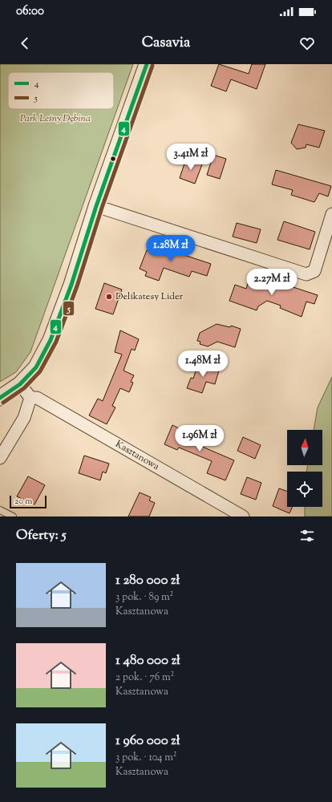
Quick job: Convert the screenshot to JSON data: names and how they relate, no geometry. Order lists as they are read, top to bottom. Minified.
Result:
{"streets":{"street":["Kasztanowa"]},"parks":["Park Leśny Dębina"],"places":["Delikatesy Lider"],"lines":["transit line 4","transit line 5"],"legend":["4","5"],"scale_bar":"20 m","north":"top","page":{"status":"06:00","header":"Casavia","price":["3.41M zł","1.28M zł","2.27M zł","1.48M zł","1.96M zł"],"scale":"20 m","heading":"Oferty: 5","list":[{"name":"1 280 000 zł","note":"3 pok. · 89 m² · Kasztanowa"},{"name":"1 480 000 zł","note":"2 pok. · 76 m² · Kasztanowa"},{"name":"1 960 000 zł","note":"3 pok. · 104 m² · Kasztanowa"}]}}
